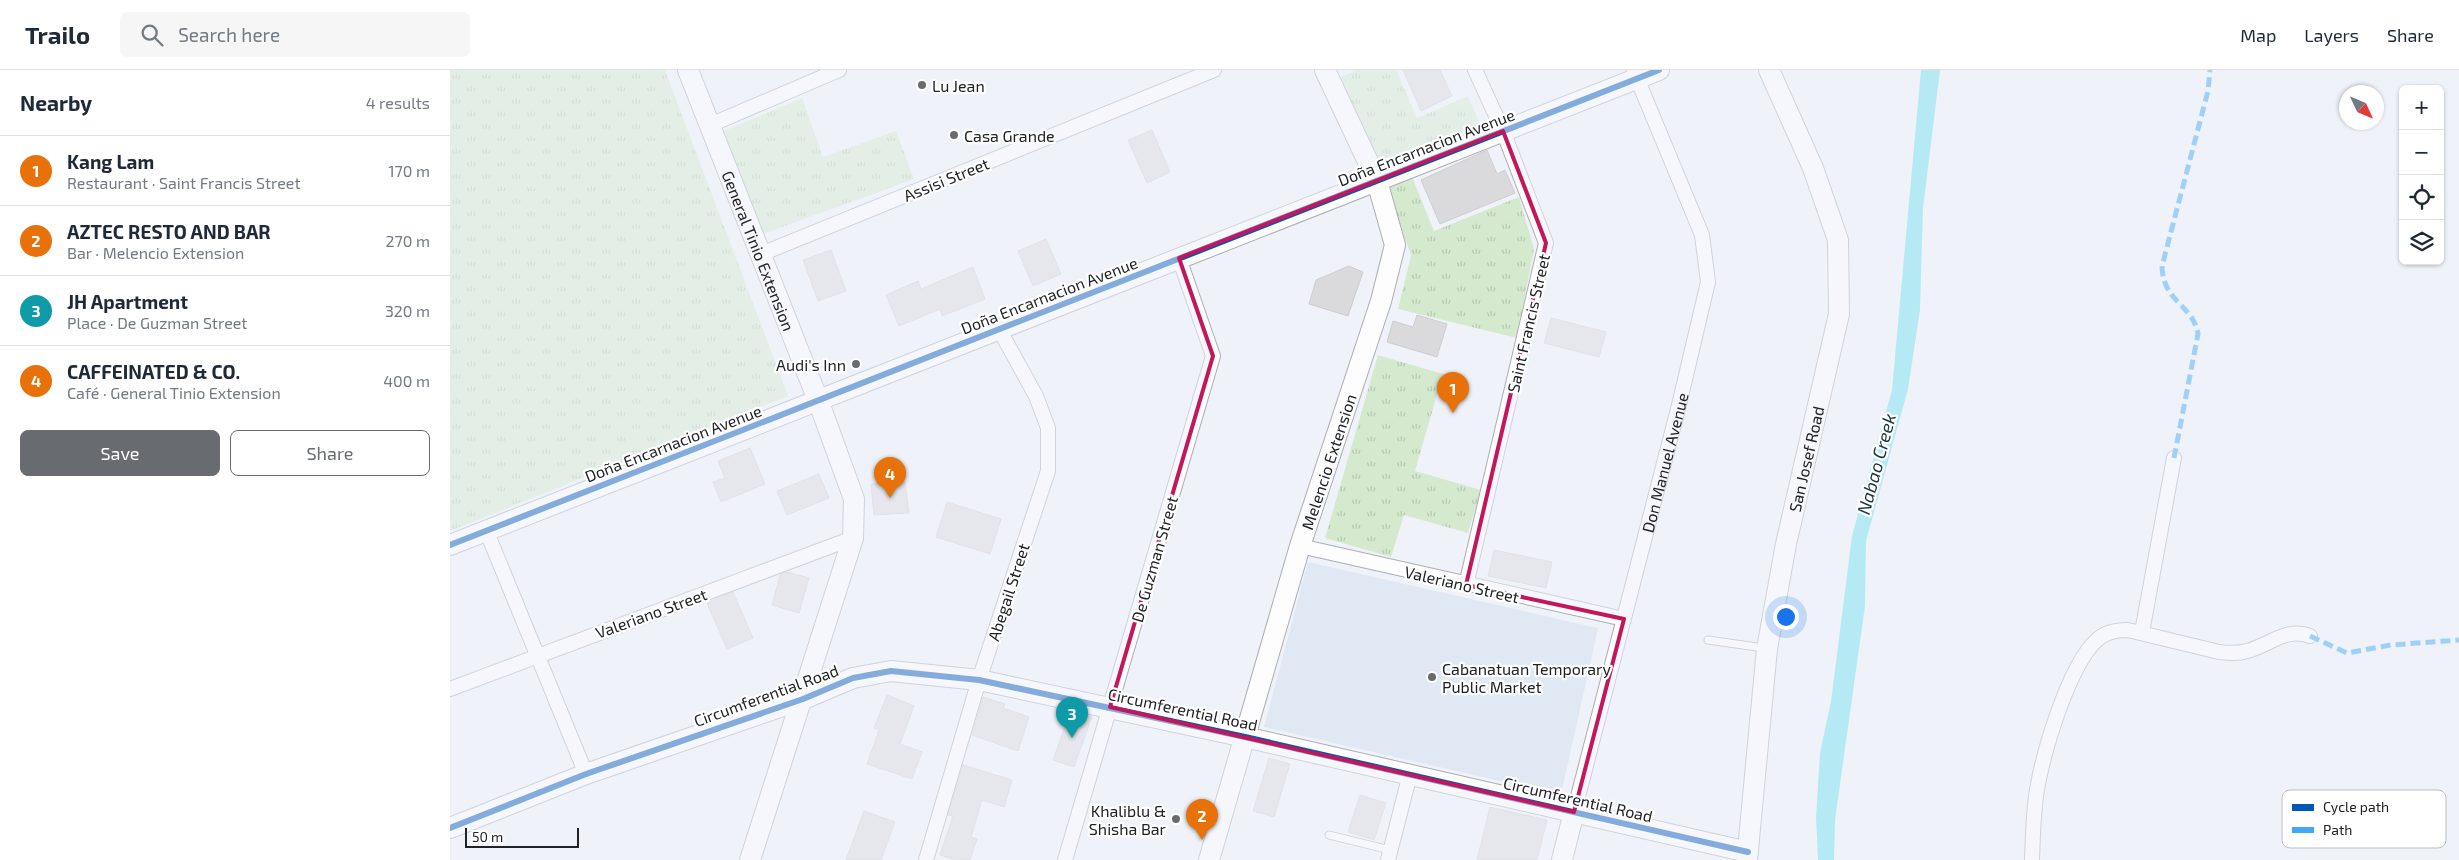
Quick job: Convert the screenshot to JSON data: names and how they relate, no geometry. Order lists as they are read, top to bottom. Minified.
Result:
{"streets":{"street":["Doña Encarnacion Avenue","Assisi Street","General Tinio Extension","Saint Francis Street","San Josef Road","Melencio Extension","Don Manuel Avenue","De Guzman Street","Valeriano Street","Abegail Street","Circumferential Road"]},"crossings":[["Doña Encarnacion Avenue","General Tinio Extension"],["Doña Encarnacion Avenue","Saint Francis Street"],["Doña Encarnacion Avenue","Melencio Extension"],["Doña Encarnacion Avenue","Don Manuel Avenue"],["Doña Encarnacion Avenue","De Guzman Street"],["Doña Encarnacion Avenue","Abegail Street"],["Assisi Street","General Tinio Extension"],["General Tinio Extension","Valeriano Street"],["General Tinio Extension","Circumferential Road"],["Saint Francis Street","Valeriano Street"],["San Josef Road","Circumferential Road"],["Melencio Extension","Valeriano Street"],["Melencio Extension","Circumferential Road"],["Don Manuel Avenue","Valeriano Street"],["Don Manuel Avenue","Circumferential Road"],["De Guzman Street","Circumferential Road"],["Abegail Street","Circumferential Road"]],"water":["Nabao Creek"],"places":["Lu Jean","Casa Grande","Audi's Inn","Cabanatuan Temporary Public Market","Khaliblu & Shisha Bar"],"legend":["Cycle path","Path"],"scale_bar":"50 m","north":"bottom right","page":{"header":"Trailo","search":"Search here","nav":["Map","Layers","Share"],"heading":["Nearby","4 results"],"map_buttons":["+","−"],"list":[{"mark":"1","name":"Kang Lam","note":"Restaurant · Saint Francis Street","value":"170 m"},{"mark":"2","name":"AZTEC RESTO AND BAR","note":"Bar · Melencio Extension","value":"270 m"},{"mark":"3","name":"JH Apartment","note":"Place · De Guzman Street","value":"320 m"},{"mark":"4","name":"CAFFEINATED & CO.","note":"Café · General Tinio Extension","value":"400 m"}],"pins":["1","4","3","2"],"buttons":["Save","Share"],"scale":"50 m"}}
